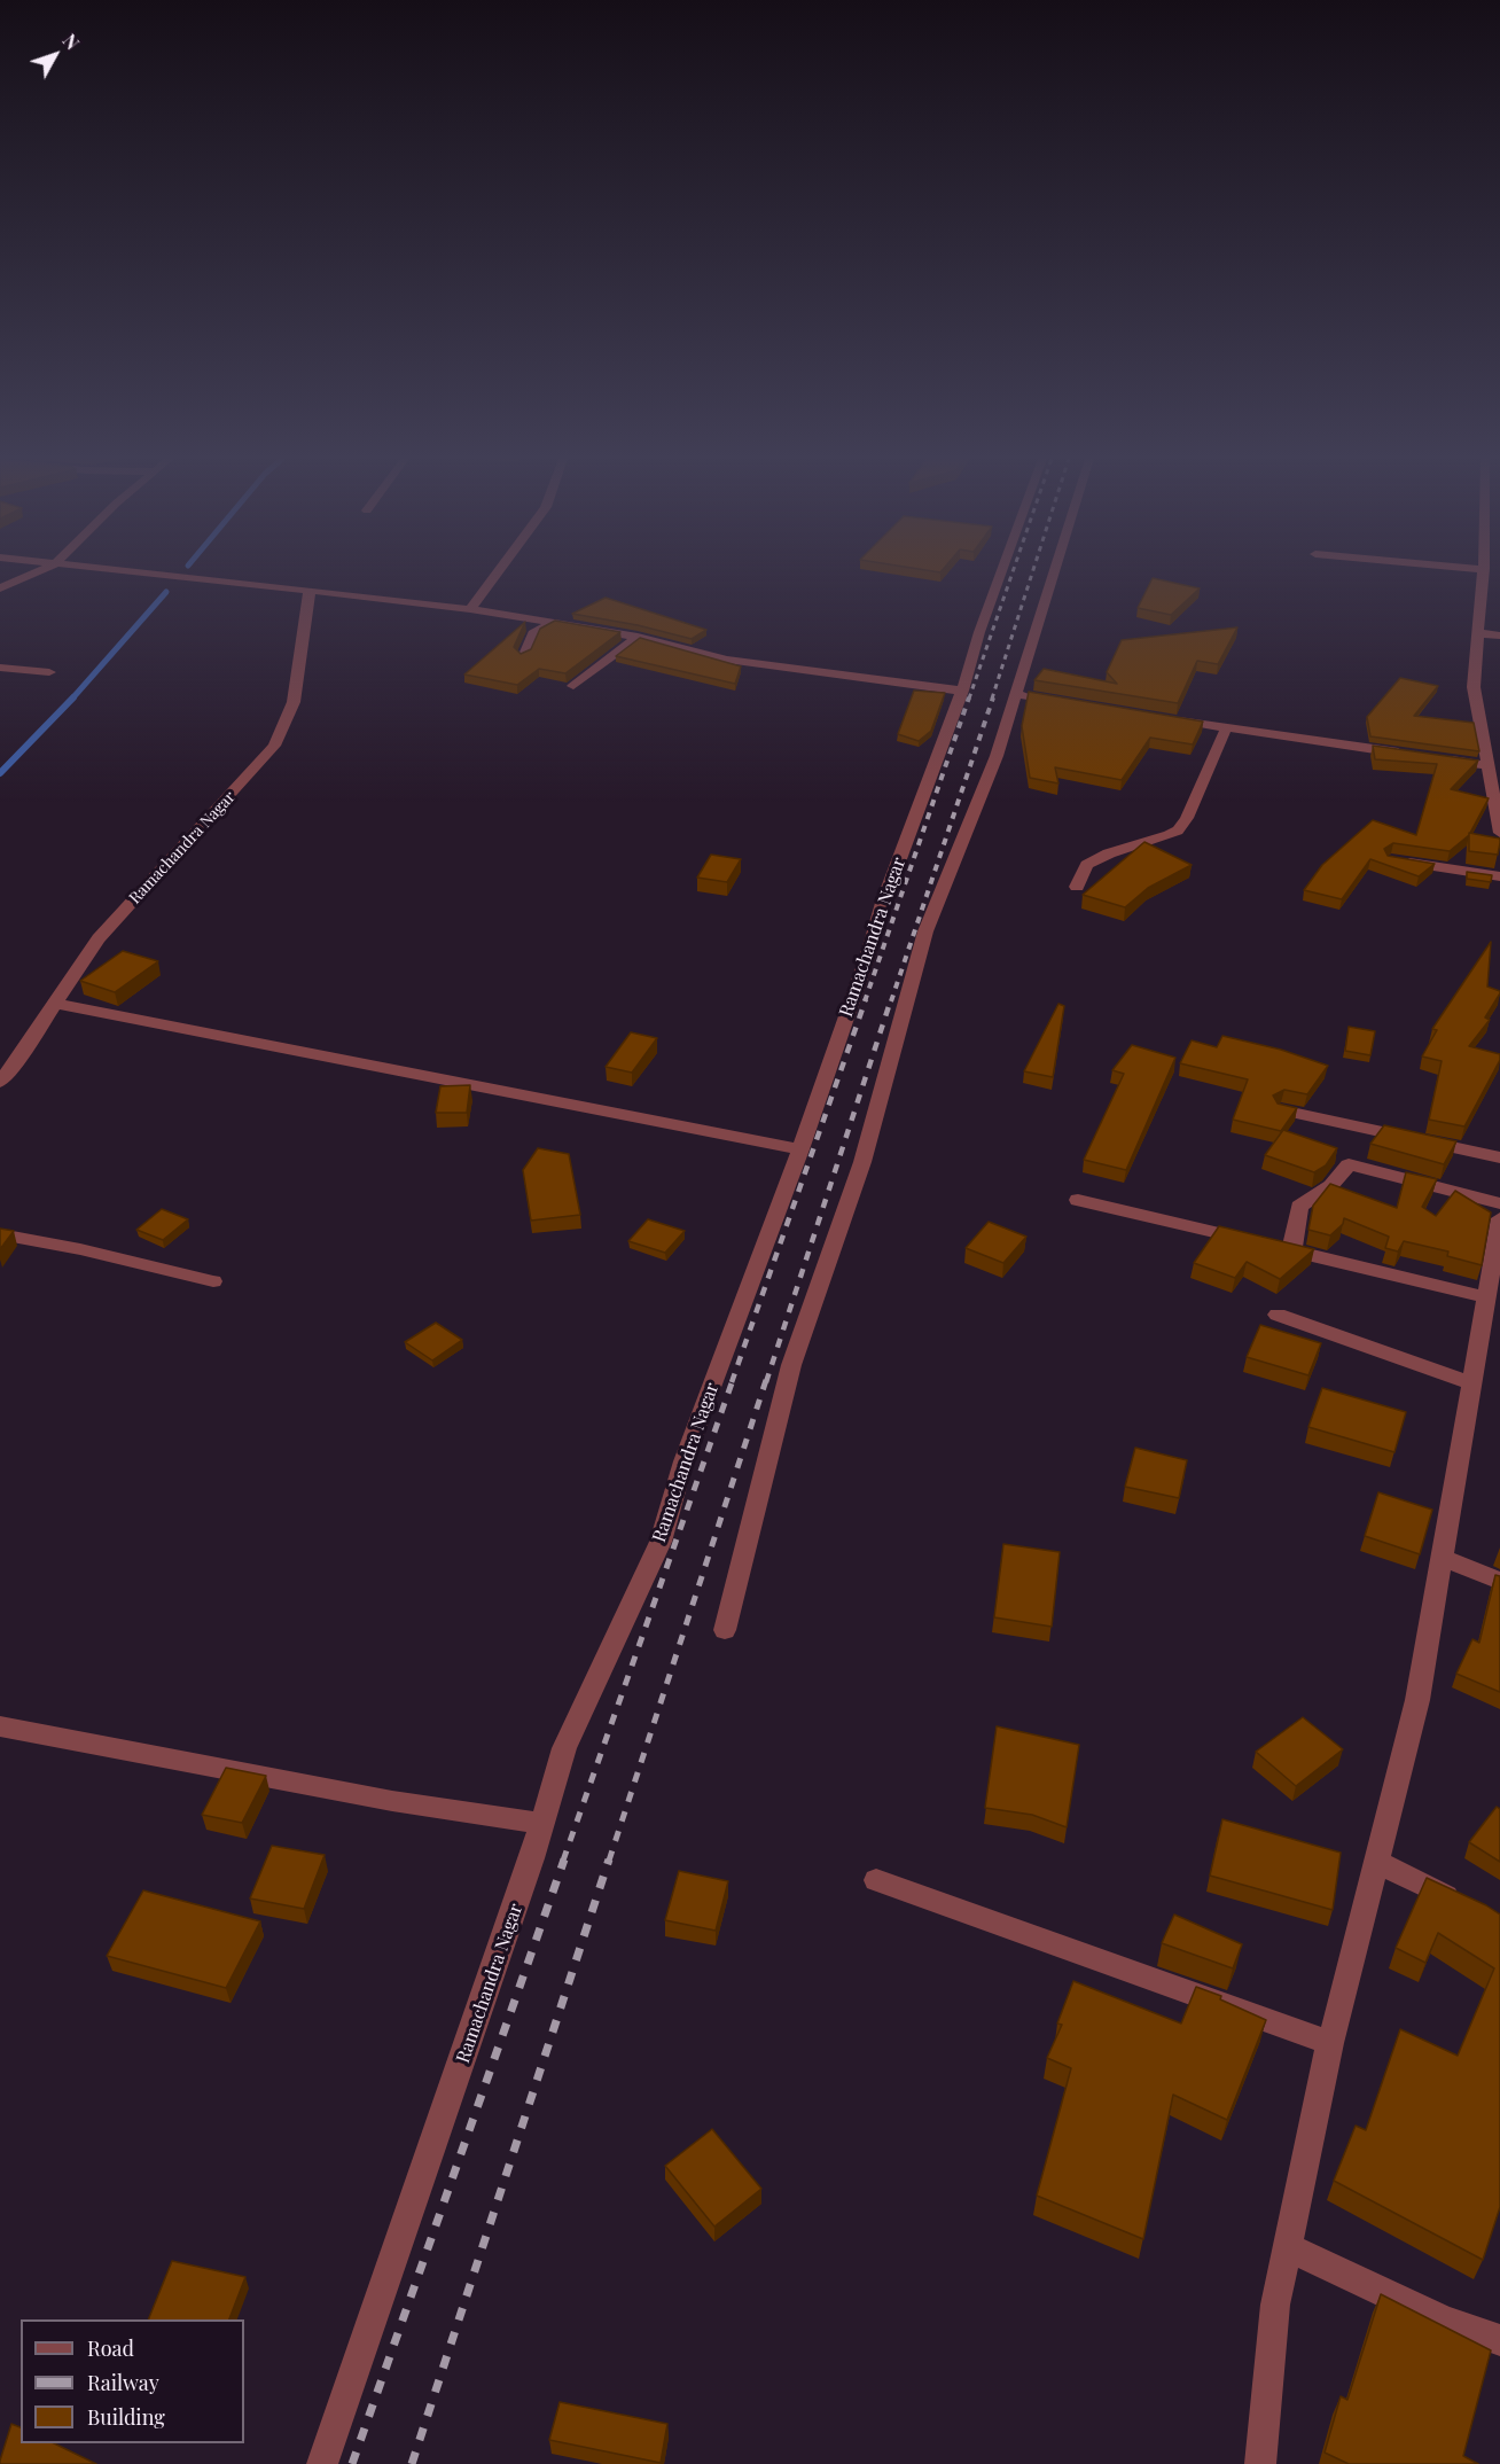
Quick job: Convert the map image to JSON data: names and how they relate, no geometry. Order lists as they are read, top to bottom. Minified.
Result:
{"streets":{"street":["Ramachandra Nagar"]},"legend":["Road","Railway","Building"],"north":"top right"}
